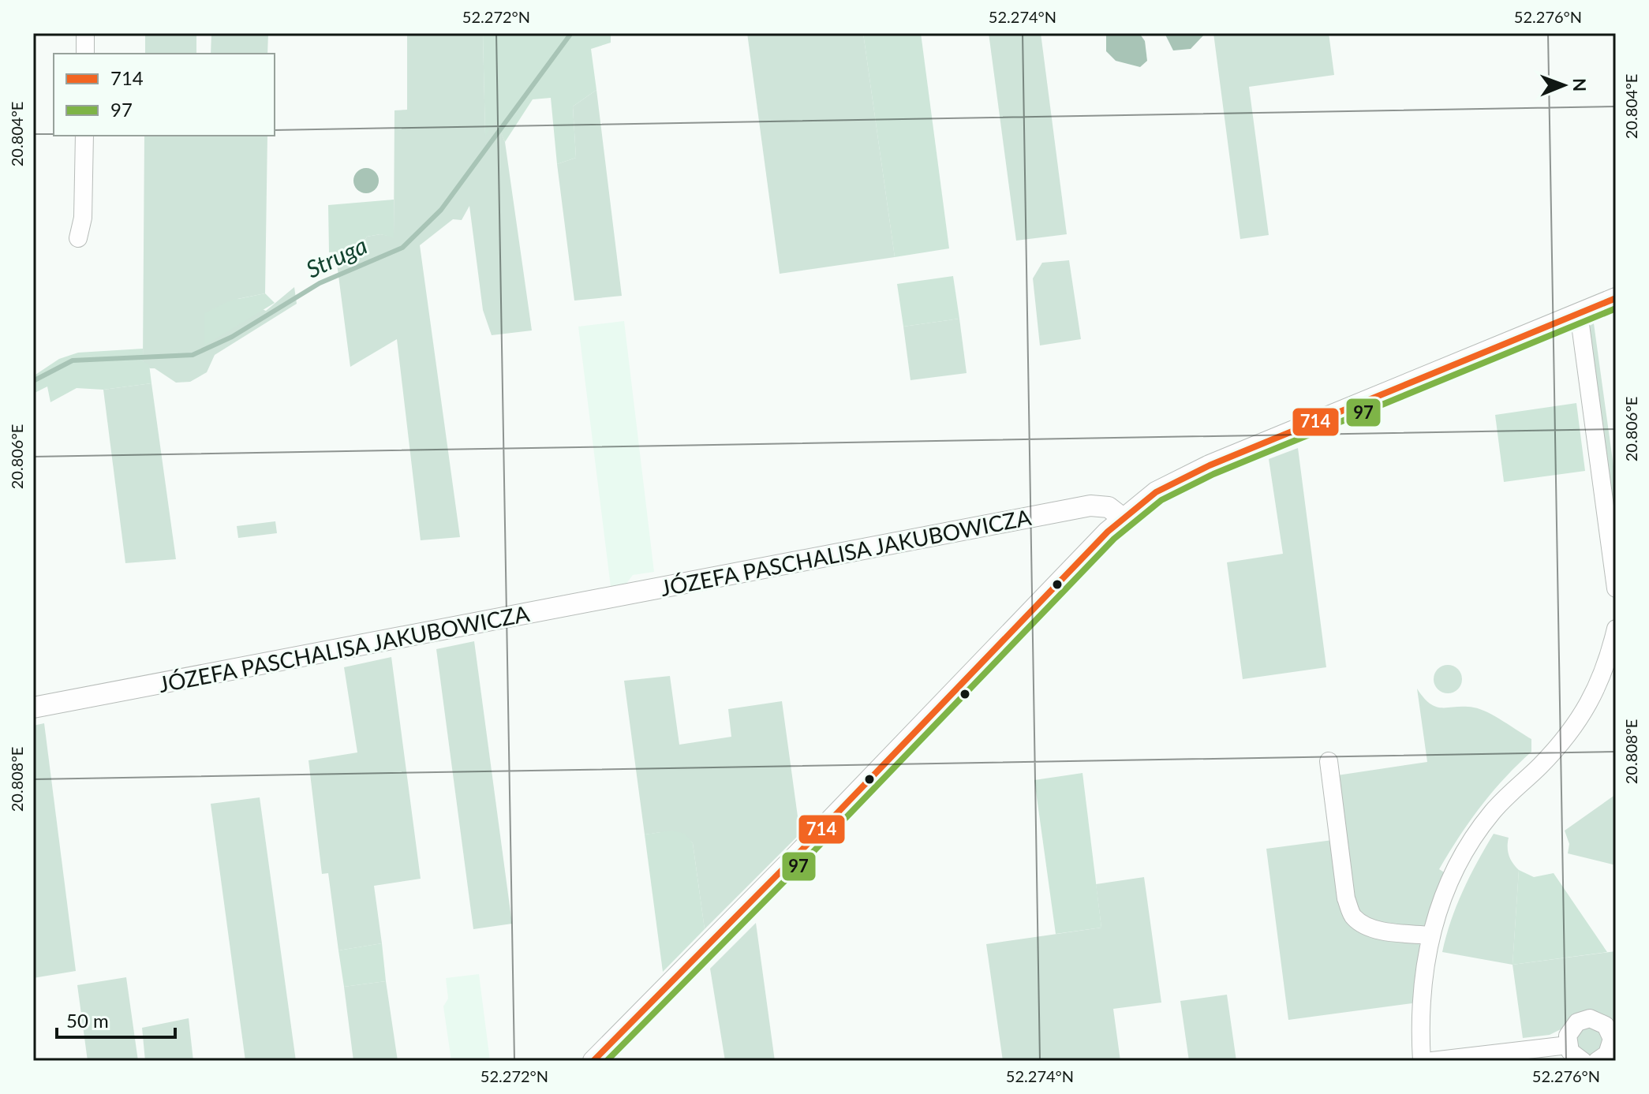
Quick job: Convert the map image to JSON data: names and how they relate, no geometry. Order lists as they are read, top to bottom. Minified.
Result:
{"streets":{"street":["JÓZEFA PASCHALISA JAKUBOWICZA"]},"water":["Struga"],"lines":["transit line 714","transit line 97"],"legend":["714","97"],"scale_bar":"50 m","north":"right","coordinates":["52.272°N","52.274°N","52.276°N","20.804°E","20.806°E","20.808°E"]}
